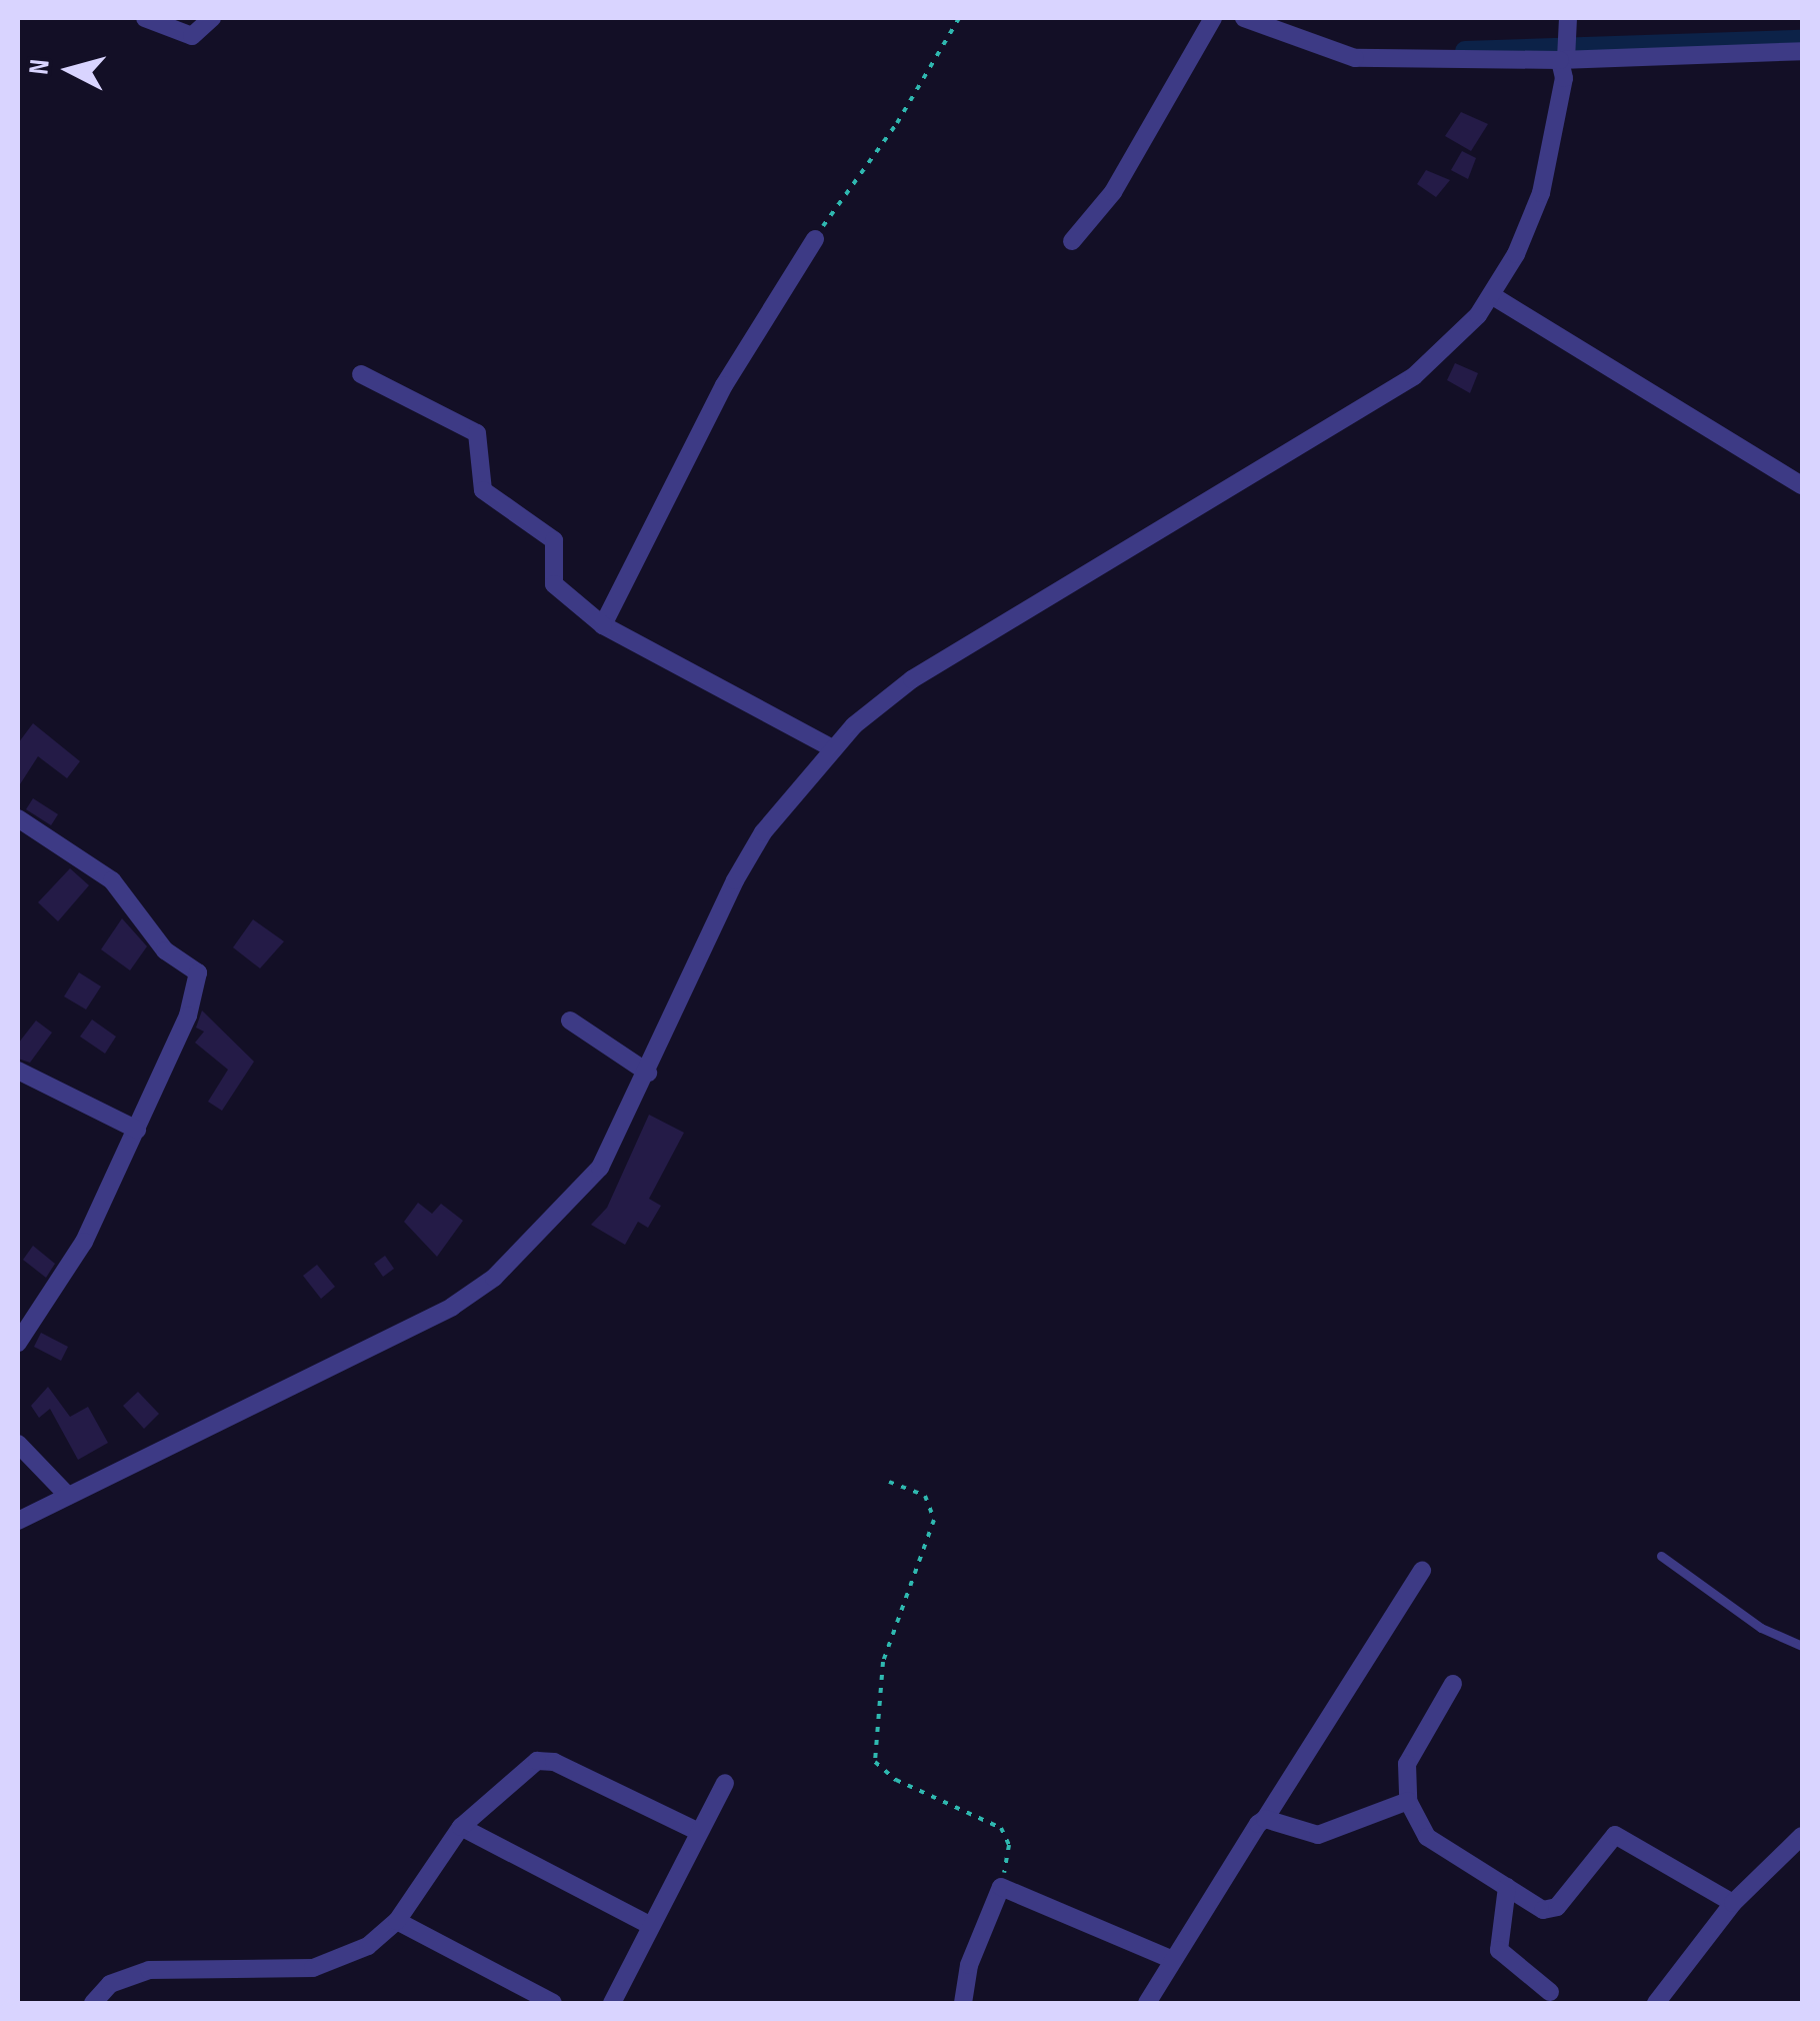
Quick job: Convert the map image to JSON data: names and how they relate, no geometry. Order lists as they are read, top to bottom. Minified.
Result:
{"north":"left"}
